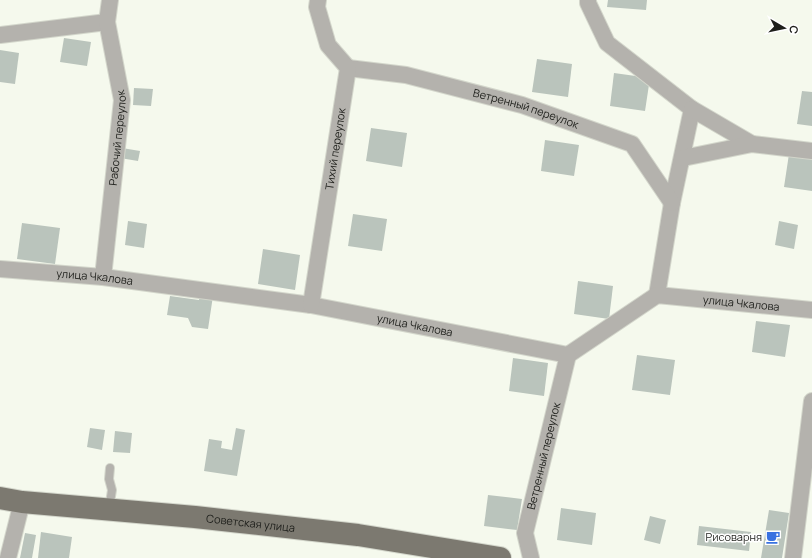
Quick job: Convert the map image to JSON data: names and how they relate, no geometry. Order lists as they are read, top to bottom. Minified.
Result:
{"streets":{"main road":["Советская улица"],"street":["Ветренный переулок","Рабочий переулок","Тихий переулок","улица Чкалова"]},"crossings":[["Ветренный переулок","Тихий переулок"],["Ветренный переулок","улица Чкалова"],["Рабочий переулок","улица Чкалова"],["Тихий переулок","улица Чкалова"]],"places":{"cafe":["Рисоварня"]},"north":"right"}
